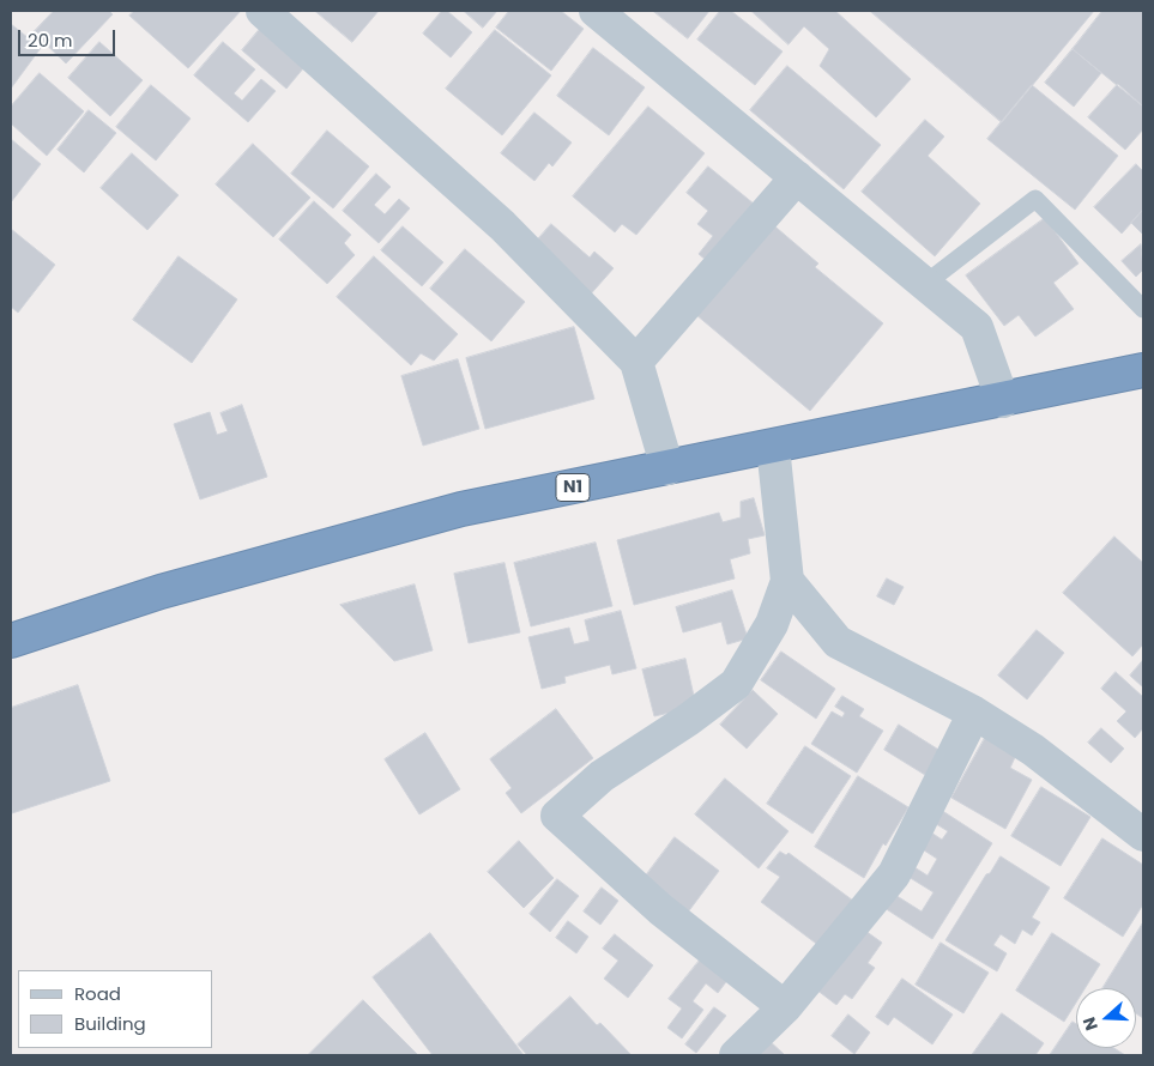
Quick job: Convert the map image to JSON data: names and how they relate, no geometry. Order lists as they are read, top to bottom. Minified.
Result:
{"streets":{"highway":["N1"]},"legend":["Road","Building"],"scale_bar":"20 m","north":"left"}
